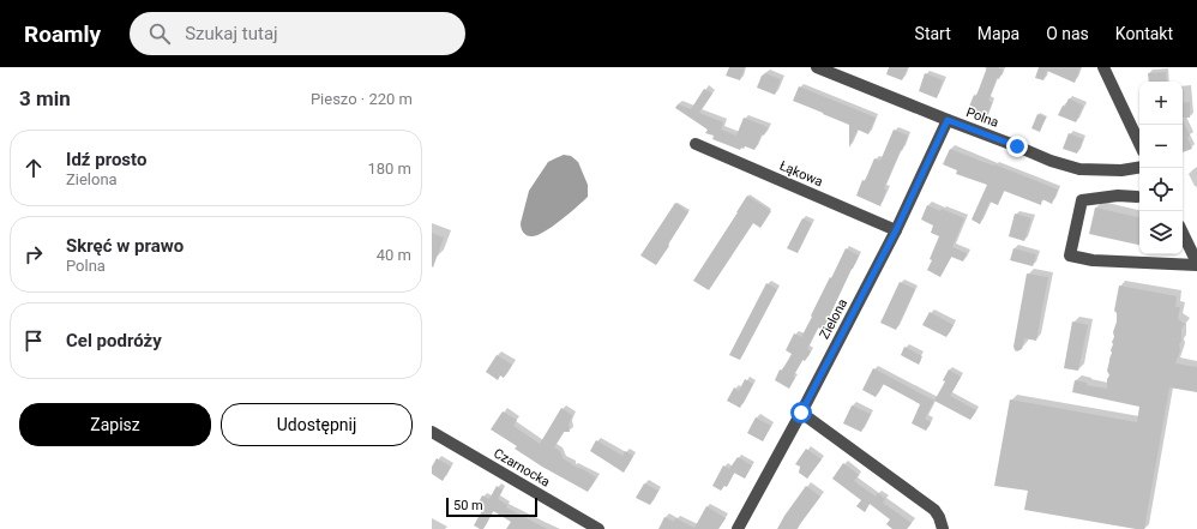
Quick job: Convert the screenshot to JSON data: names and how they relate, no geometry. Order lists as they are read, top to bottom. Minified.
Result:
{"streets":{"street":["Polna","Łąkowa","Zielona","Czarnocka"]},"crossings":[["Polna","Zielona"],["Łąkowa","Zielona"]],"scale_bar":"50 m","page":{"header":"Roamly","search":"Szukaj tutaj","nav":["Start","Mapa","O nas","Kontakt"],"heading":["3 min","Pieszo · 220 m"],"map_buttons":["+","−"],"list":[["Idź prosto","Zielona","180 m"],["Skręć w prawo","Polna","40 m"],"Cel podróży"],"buttons":["Zapisz","Udostępnij"],"scale":"50 m"}}
